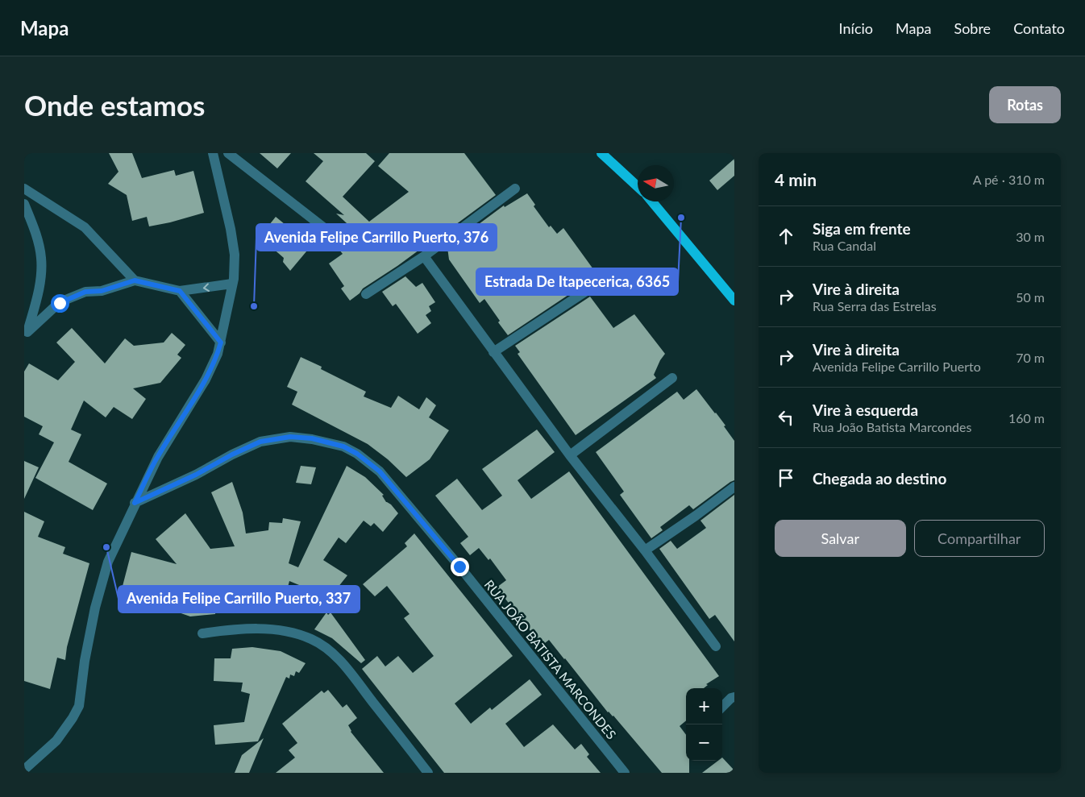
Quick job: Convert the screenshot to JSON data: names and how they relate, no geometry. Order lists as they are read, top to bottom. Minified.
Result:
{"streets":{"street":["RUA JOÃO BATISTA MARCONDES"]},"places":["Estrada De Itapecerica, 6365","Avenida Felipe Carrillo Puerto, 376","Avenida Felipe Carrillo Puerto, 337"],"north":"left","page":{"header":"Mapa","nav":["Início","Mapa","Sobre","Contato"],"buttons":["Rotas",["Salvar","Compartilhar"]],"title":"Onde estamos","heading":["4 min","A pé · 310 m"],"list":[["Siga em frente","Rua Candal","30 m"],["Vire à direita","Rua Serra das Estrelas","50 m"],["Vire à direita","Avenida Felipe Carrillo Puerto","70 m"],["Vire à esquerda","Rua João Batista Marcondes","160 m"],"Chegada ao destino"],"map_buttons":["+","−"]}}
